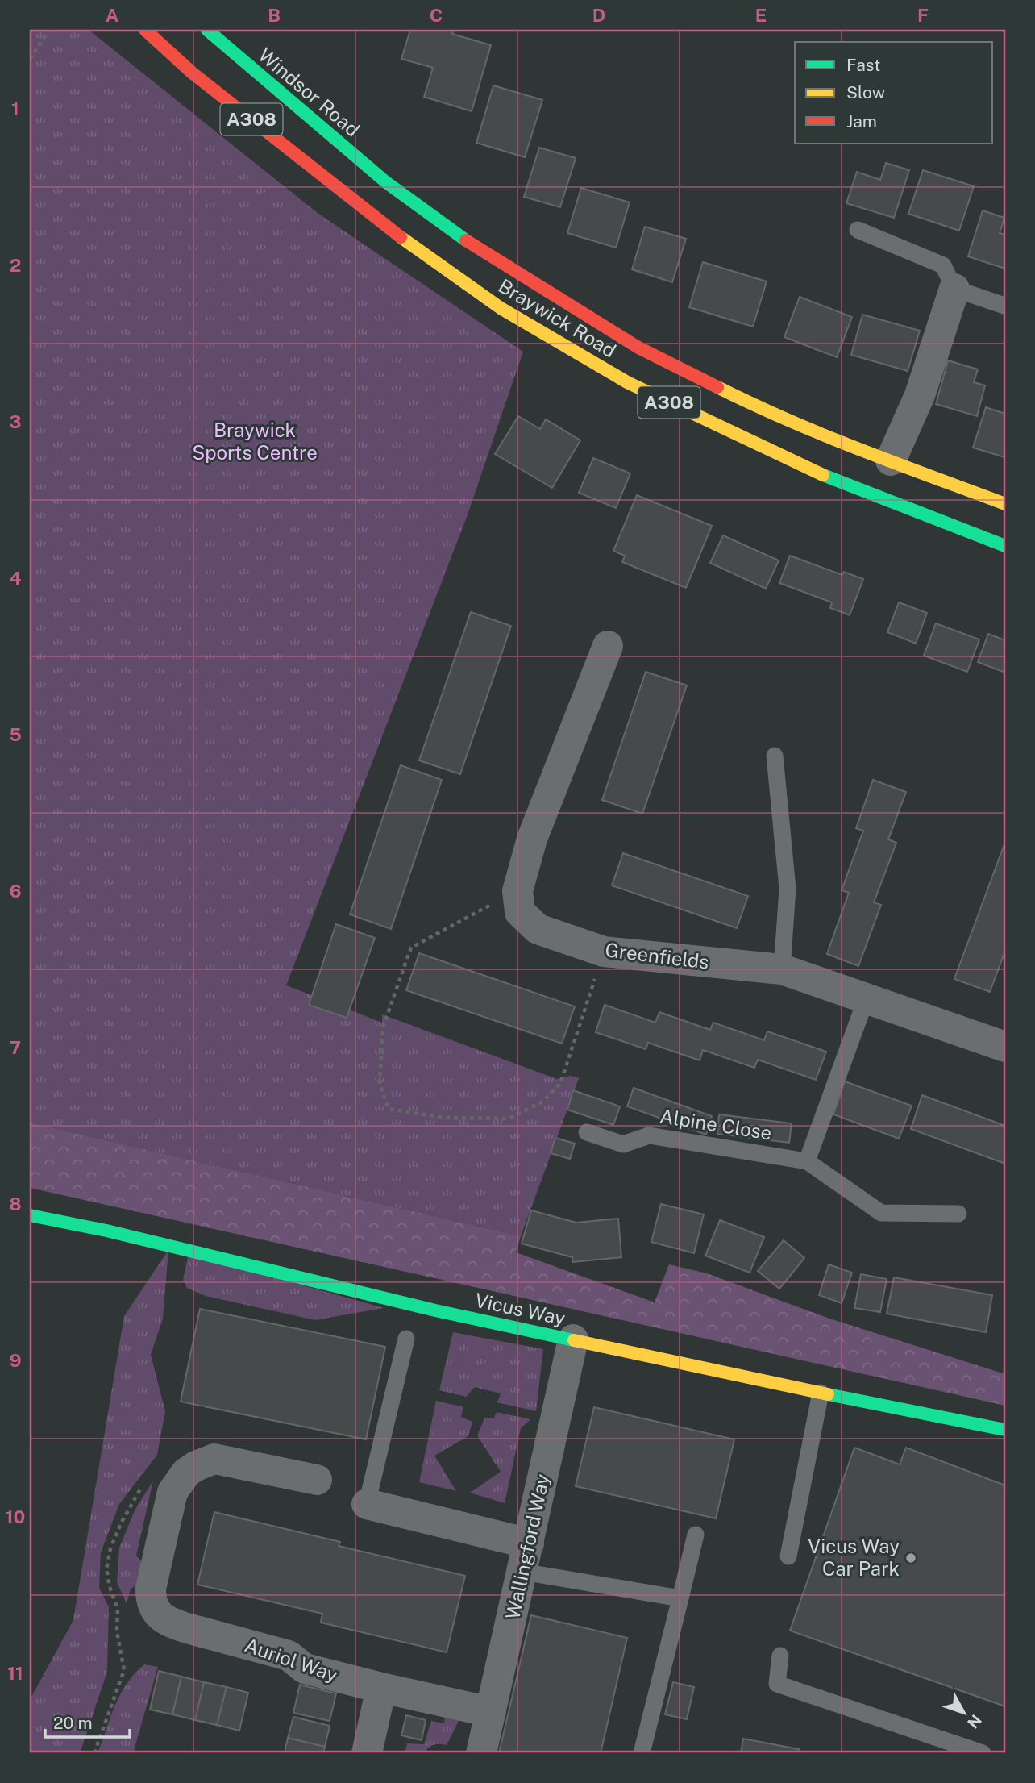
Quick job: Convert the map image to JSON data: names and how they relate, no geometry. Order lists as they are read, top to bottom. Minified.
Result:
{"streets":{"main road":["Windsor Road","A308","Braywick Road","Vicus Way"],"street":["Greenfields","Wallingford Way","Auriol Way"],"lane":["Alpine Close"]},"crossings":[["Windsor Road","Braywick Road"],["Vicus Way","Wallingford Way"],["Wallingford Way","Auriol Way"]],"parks":["Braywick Sports Centre"],"places":["Vicus Way Car Park"],"legend":["Fast","Slow","Jam"],"scale_bar":"20 m","north":"bottom right","grid":{"columns":["A","B","C","D","E","F"],"rows":["1","2","3","4","5","6","7","8","9","10","11"]}}
